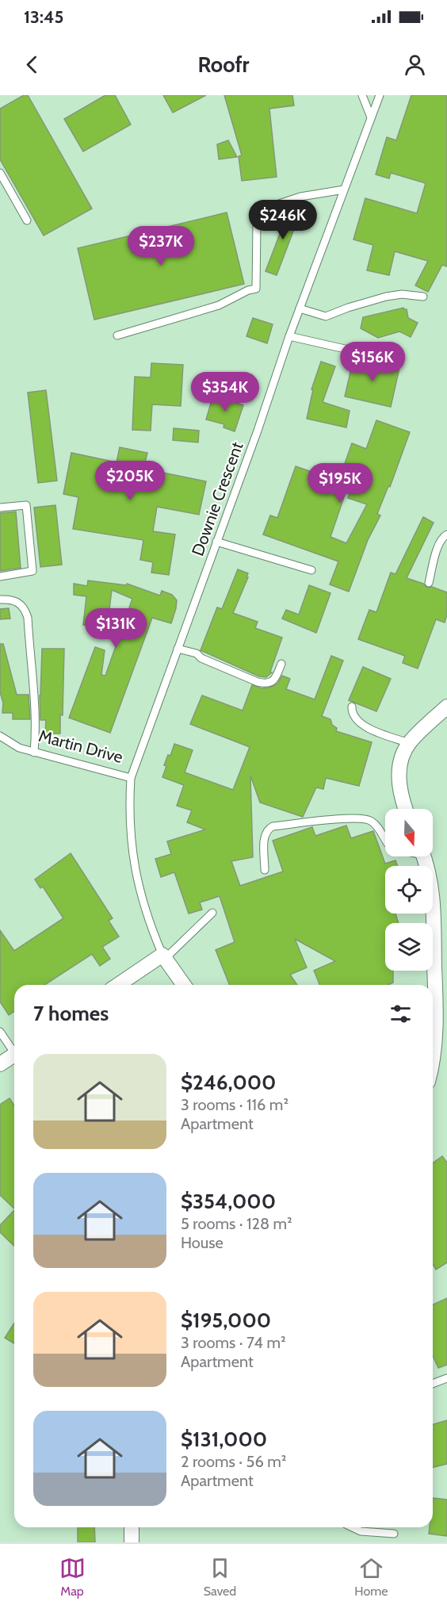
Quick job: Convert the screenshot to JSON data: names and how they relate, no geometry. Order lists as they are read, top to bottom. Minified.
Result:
{"streets":{"street":["Martin Drive"],"lane":["Downie Crescent"]},"crossings":[["Downie Crescent","Martin Drive"]],"north":"bottom","page":{"status":"13:45","header":"Roofr","price":["$246K","$237K","$156K","$354K","$205K","$195K","$131K"],"heading":"7 homes","list":[{"name":"$246,000","note":"3 rooms · 116 m² · Apartment"},{"name":"$354,000","note":"5 rooms · 128 m² · House"},{"name":"$195,000","note":"3 rooms · 74 m² · Apartment"},{"name":"$131,000","note":"2 rooms · 56 m² · Apartment"}],"tabs":["Map","Saved","Home"]}}
